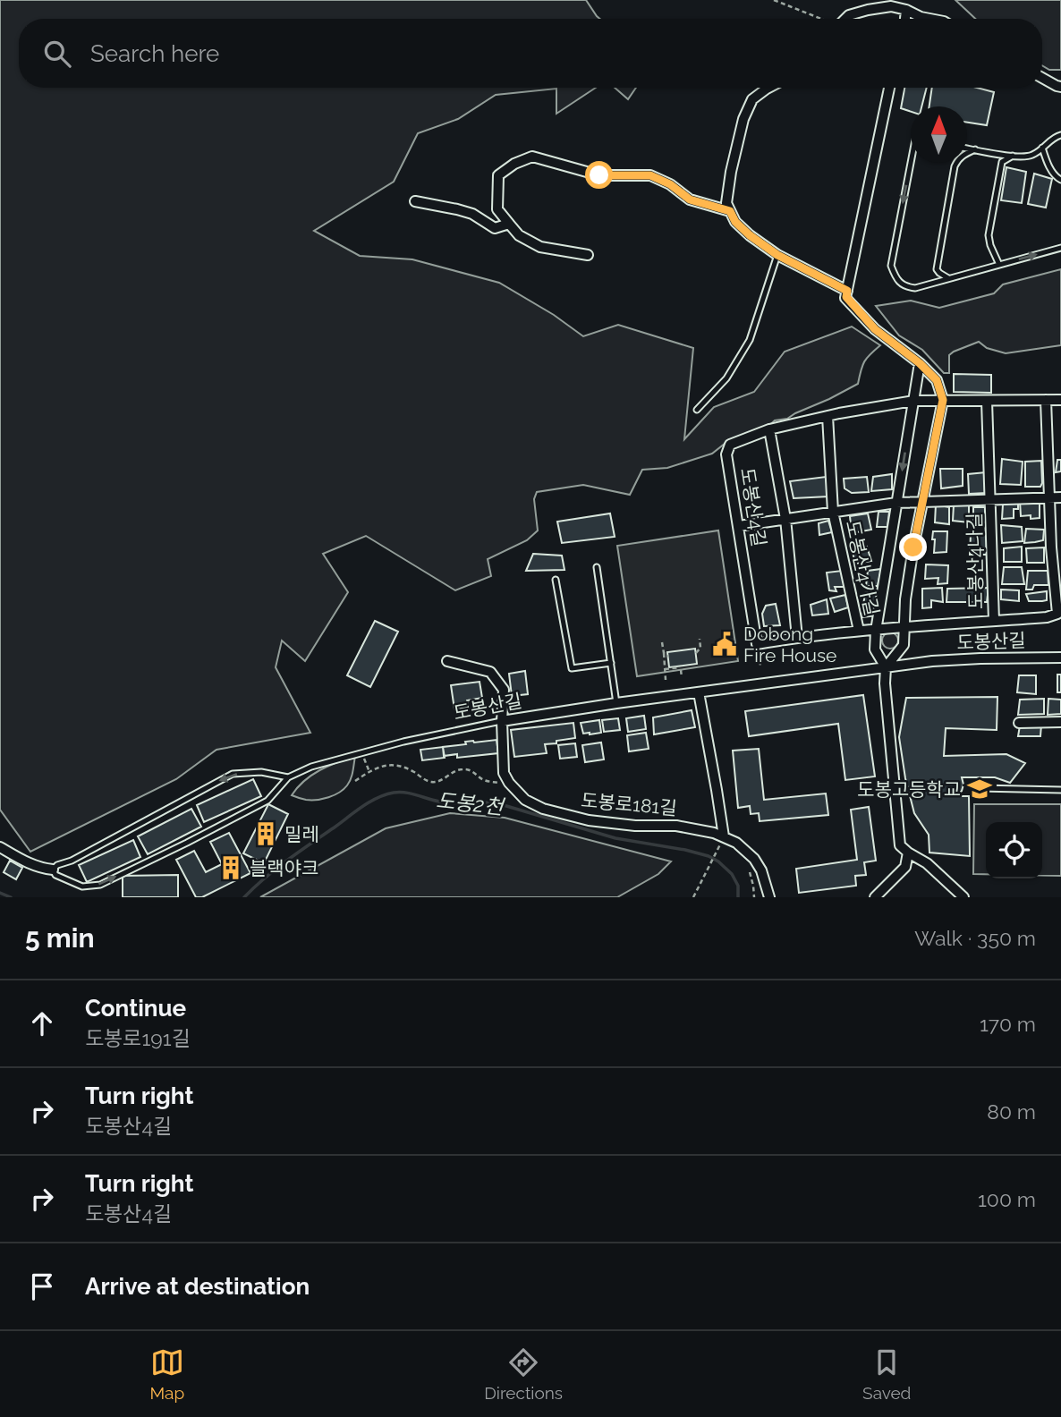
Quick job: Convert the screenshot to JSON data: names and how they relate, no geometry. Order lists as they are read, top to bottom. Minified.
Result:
{"streets":{"street":["도봉산4길","도봉산4나길","도봉산4가길","도봉산길","도봉로181길"]},"crossings":[["도봉산4길","도봉산4나길"],["도봉산4길","도봉산4가길"],["도봉산4나길","도봉산4가길"],["도봉산길","도봉로181길"]],"water":["도봉2천"],"places":{"public building":["Dobong Fire House"],"school or university":["도봉고등학교"],"building":["밀레","블랙야크"]},"north":"top","page":{"search":"Search here","heading":["5 min","Walk · 350 m"],"list":[["Continue","도봉로191길","170 m"],["Turn right","도봉산4길","80 m"],["Turn right","도봉산4길","100 m"],"Arrive at destination"],"nav":["Map","Directions","Saved"]}}
